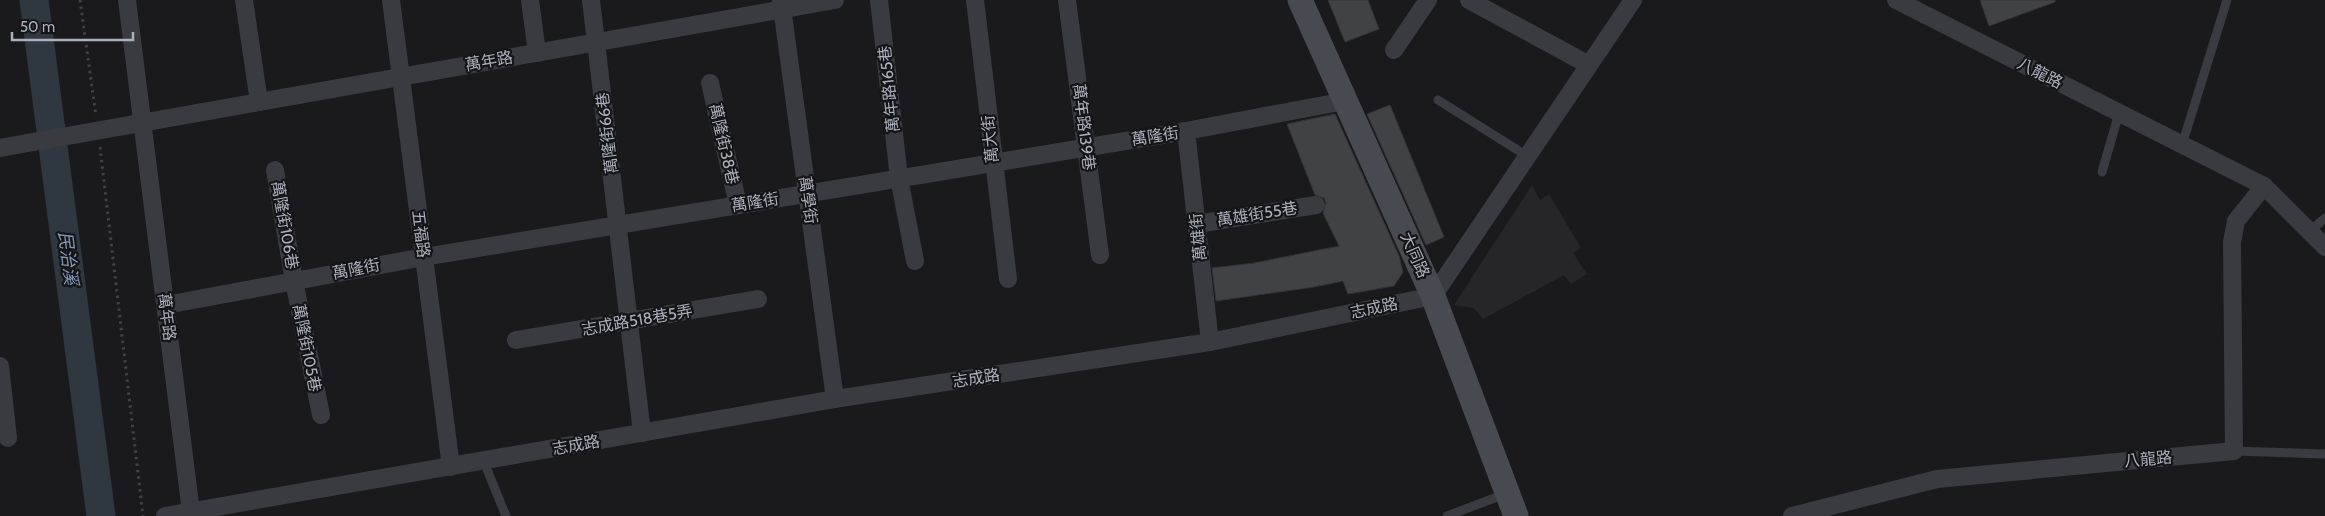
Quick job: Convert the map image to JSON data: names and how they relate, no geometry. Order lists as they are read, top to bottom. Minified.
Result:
{"streets":{"main road":["大同路"],"street":["萬年路","八龍路","萬年路165巷","萬年路139巷","萬隆街66巷","萬隆街","萬大街","萬隆街38巷","萬學街","萬雄街55巷","萬隆街106巷","五福路","萬雄街","志成路","志成路518巷5弄","萬隆街105巷"]},"crossings":[["萬年路","萬隆街66巷"],["萬年路","萬隆街"],["萬年路","萬學街"],["萬年路","五福路"],["萬年路","志成路"],["萬年路165巷","萬隆街"],["萬年路139巷","萬隆街"],["萬隆街66巷","萬隆街"],["萬隆街66巷","志成路"],["萬隆街66巷","志成路518巷5弄"],["萬隆街","萬大街"],["萬隆街","萬隆街38巷"],["萬隆街","萬學街"],["萬隆街","萬隆街106巷"],["萬隆街","五福路"],["萬隆街","萬雄街"],["萬隆街","大同路"],["萬隆街","萬隆街105巷"],["萬學街","志成路"],["萬雄街55巷","萬雄街"],["萬隆街106巷","萬隆街105巷"],["五福路","志成路"],["萬雄街","志成路"],["大同路","志成路"]],"water":["民治溪"],"scale_bar":"50 m"}
